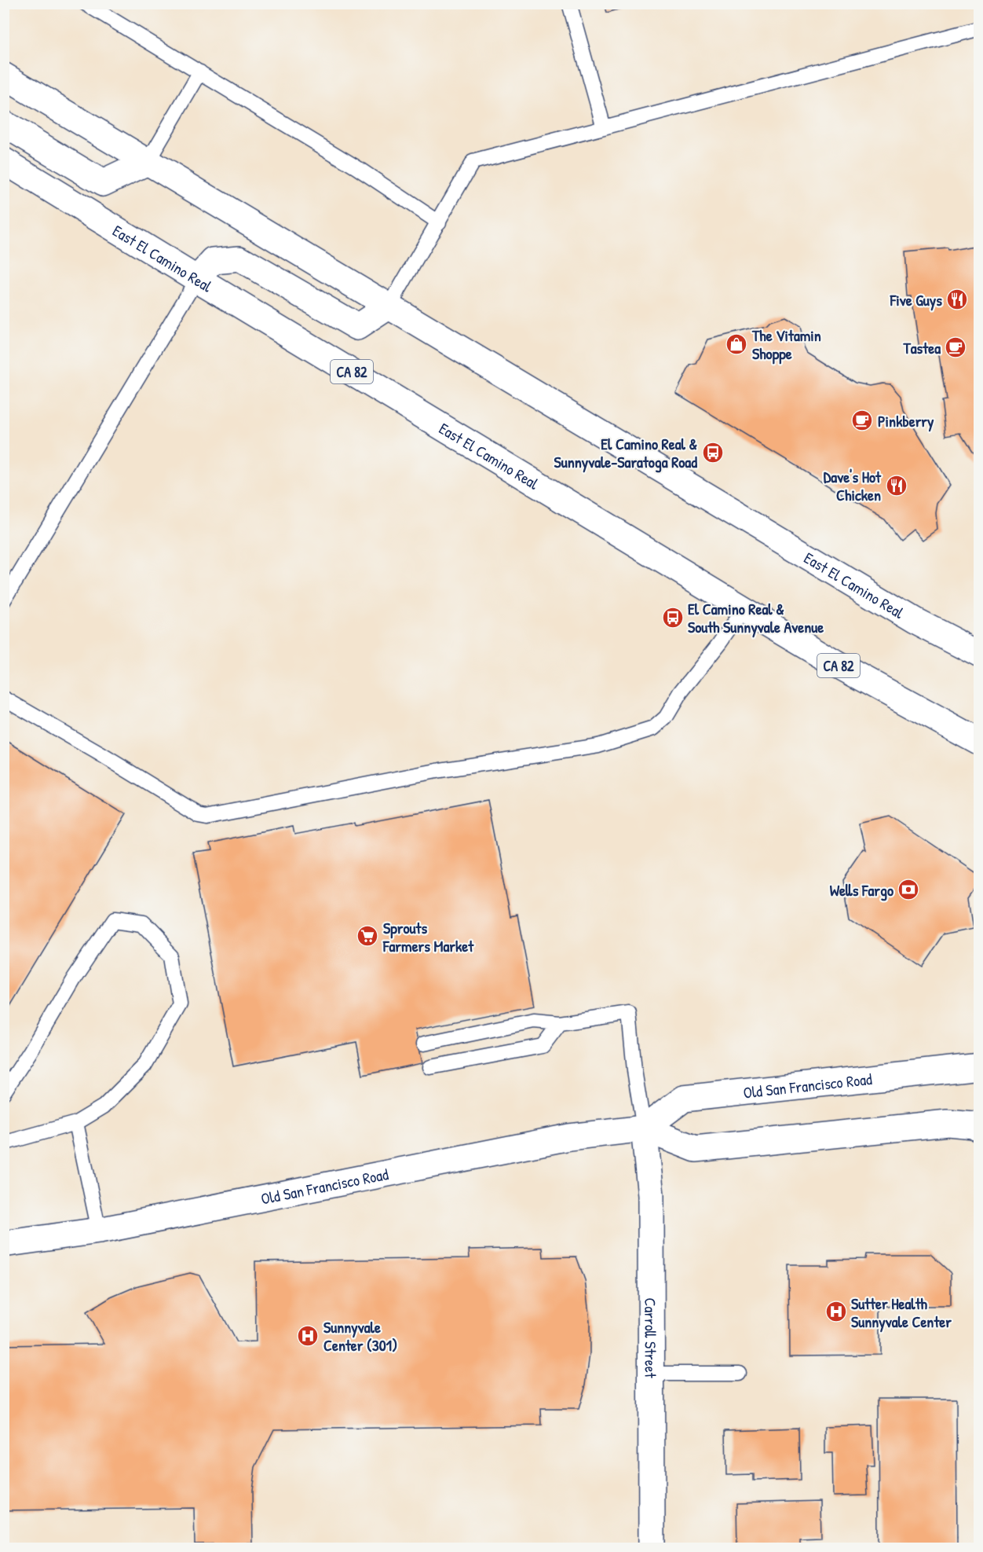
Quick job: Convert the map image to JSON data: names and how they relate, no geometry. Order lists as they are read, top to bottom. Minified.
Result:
{"streets":{"main road":["East El Camino Real","CA 82","Old San Francisco Road","Carroll Street"]},"crossings":[["Old San Francisco Road","Carroll Street"]],"places":{"restaurant":["Five Guys","Dave's Hot Chicken"],"shop":["The Vitamin Shoppe"],"cafe":["Tastea","Pinkberry"],"bus stop":["El Camino Real & Sunnyvale-Saratoga Road","El Camino Real & South Sunnyvale Avenue"],"bank":["Wells Fargo"],"supermarket":["Sprouts Farmers Market"],"hospital":["Sutter Health Sunnyvale Center","Sunnyvale Center (301)"]}}
